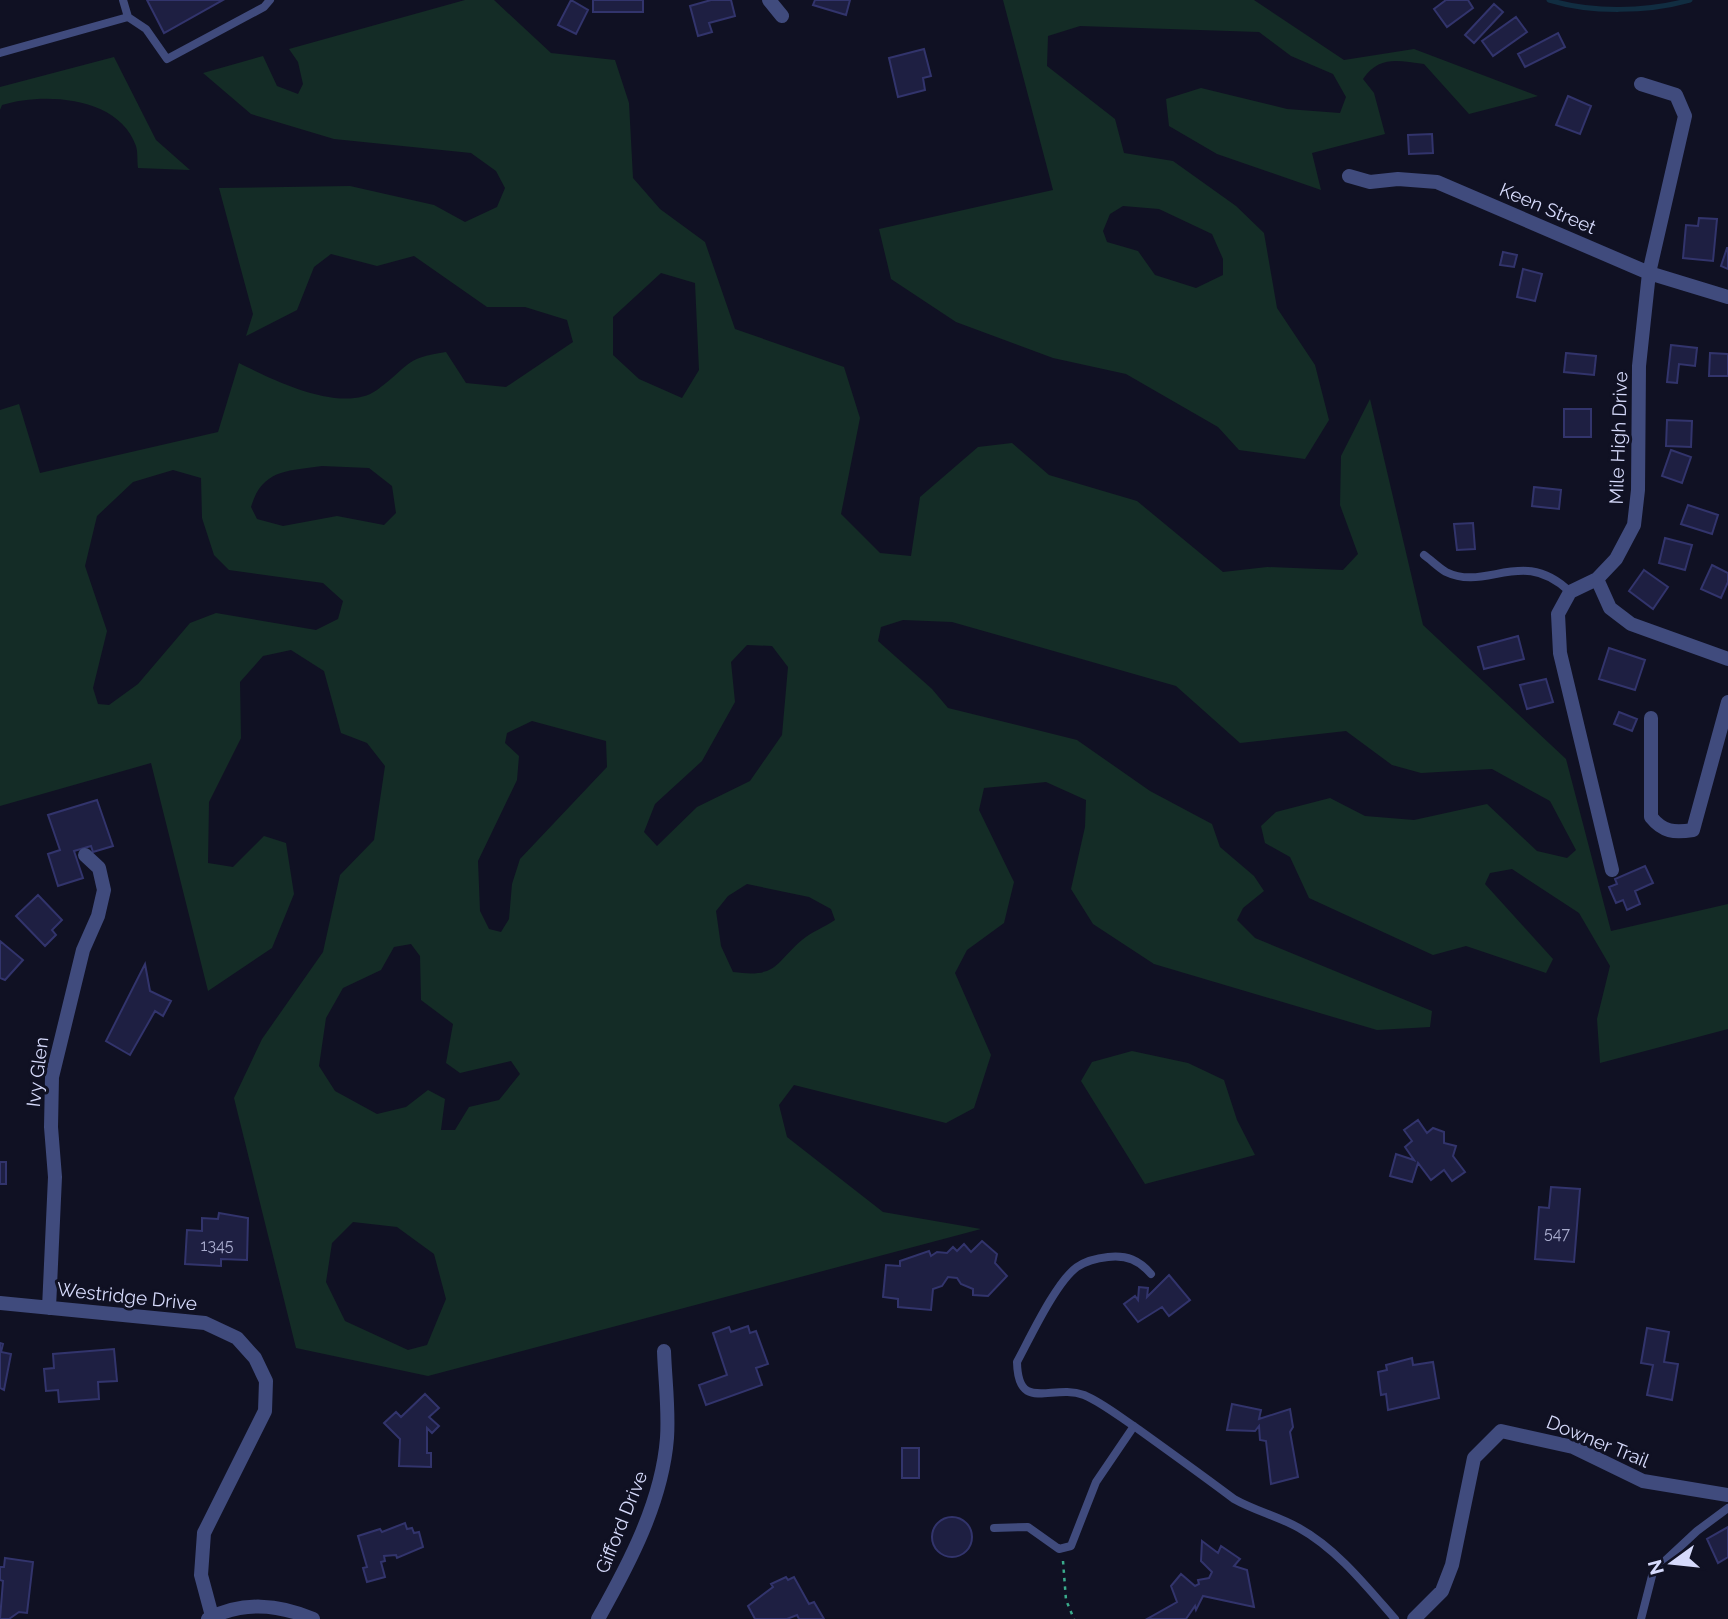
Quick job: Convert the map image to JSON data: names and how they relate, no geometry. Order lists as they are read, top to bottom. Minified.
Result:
{"streets":{"street":["Keen Street","Mile High Drive","Ivy Glen","Westridge Drive","Downer Trail","Gifford Drive"]},"crossings":[["Keen Street","Mile High Drive"],["Ivy Glen","Westridge Drive"]],"house_numbers":["547","1345"],"north":"left"}
